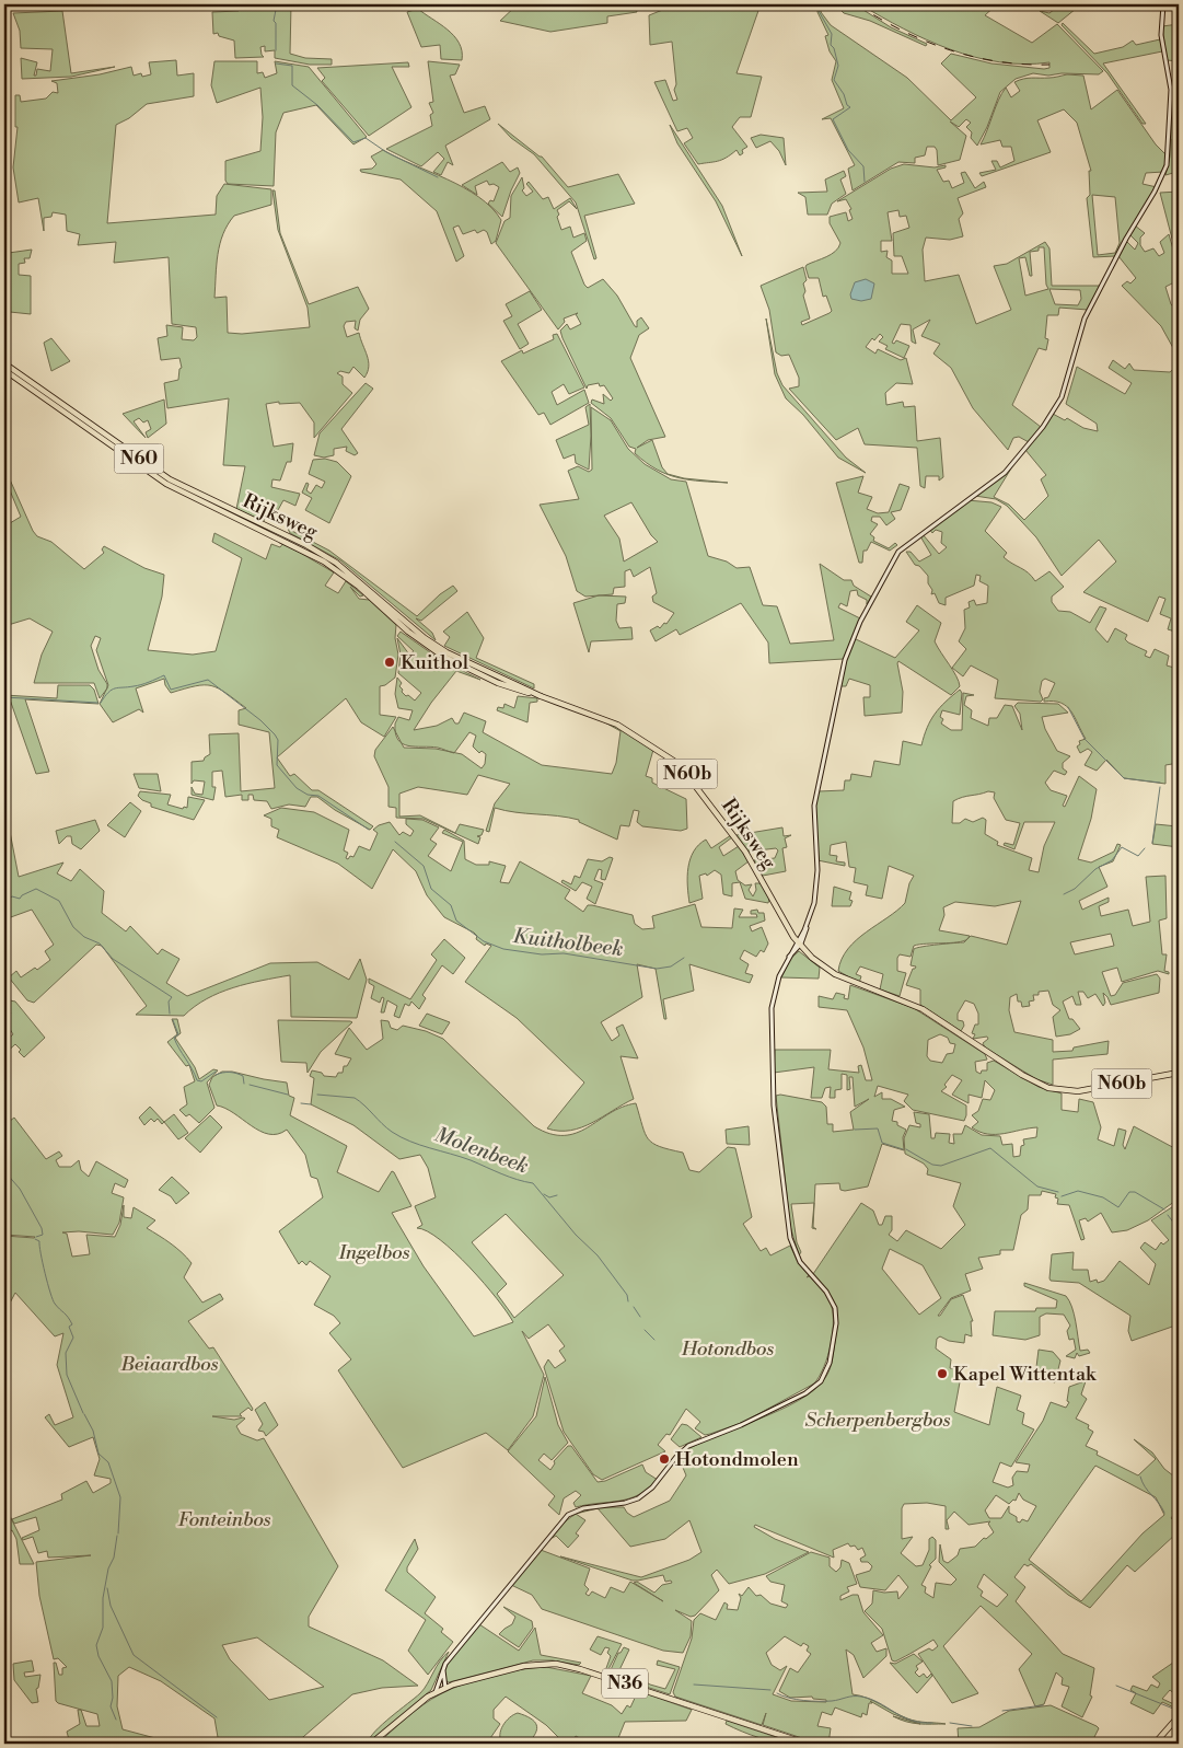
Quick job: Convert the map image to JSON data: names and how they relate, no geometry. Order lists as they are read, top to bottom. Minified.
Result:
{"streets":{"main road":["N60","Rijksweg","N60b","N36"]},"crossings":[["Rijksweg","N60b"]],"water":["Kuitholbeek","Molenbeek"],"parks":["Ingelbos","Hotondbos","Beiaardbos","Scherpenbergbos","Fonteinbos"],"places":["Kuithol","Kapel Wittentak","Hotondmolen"]}
